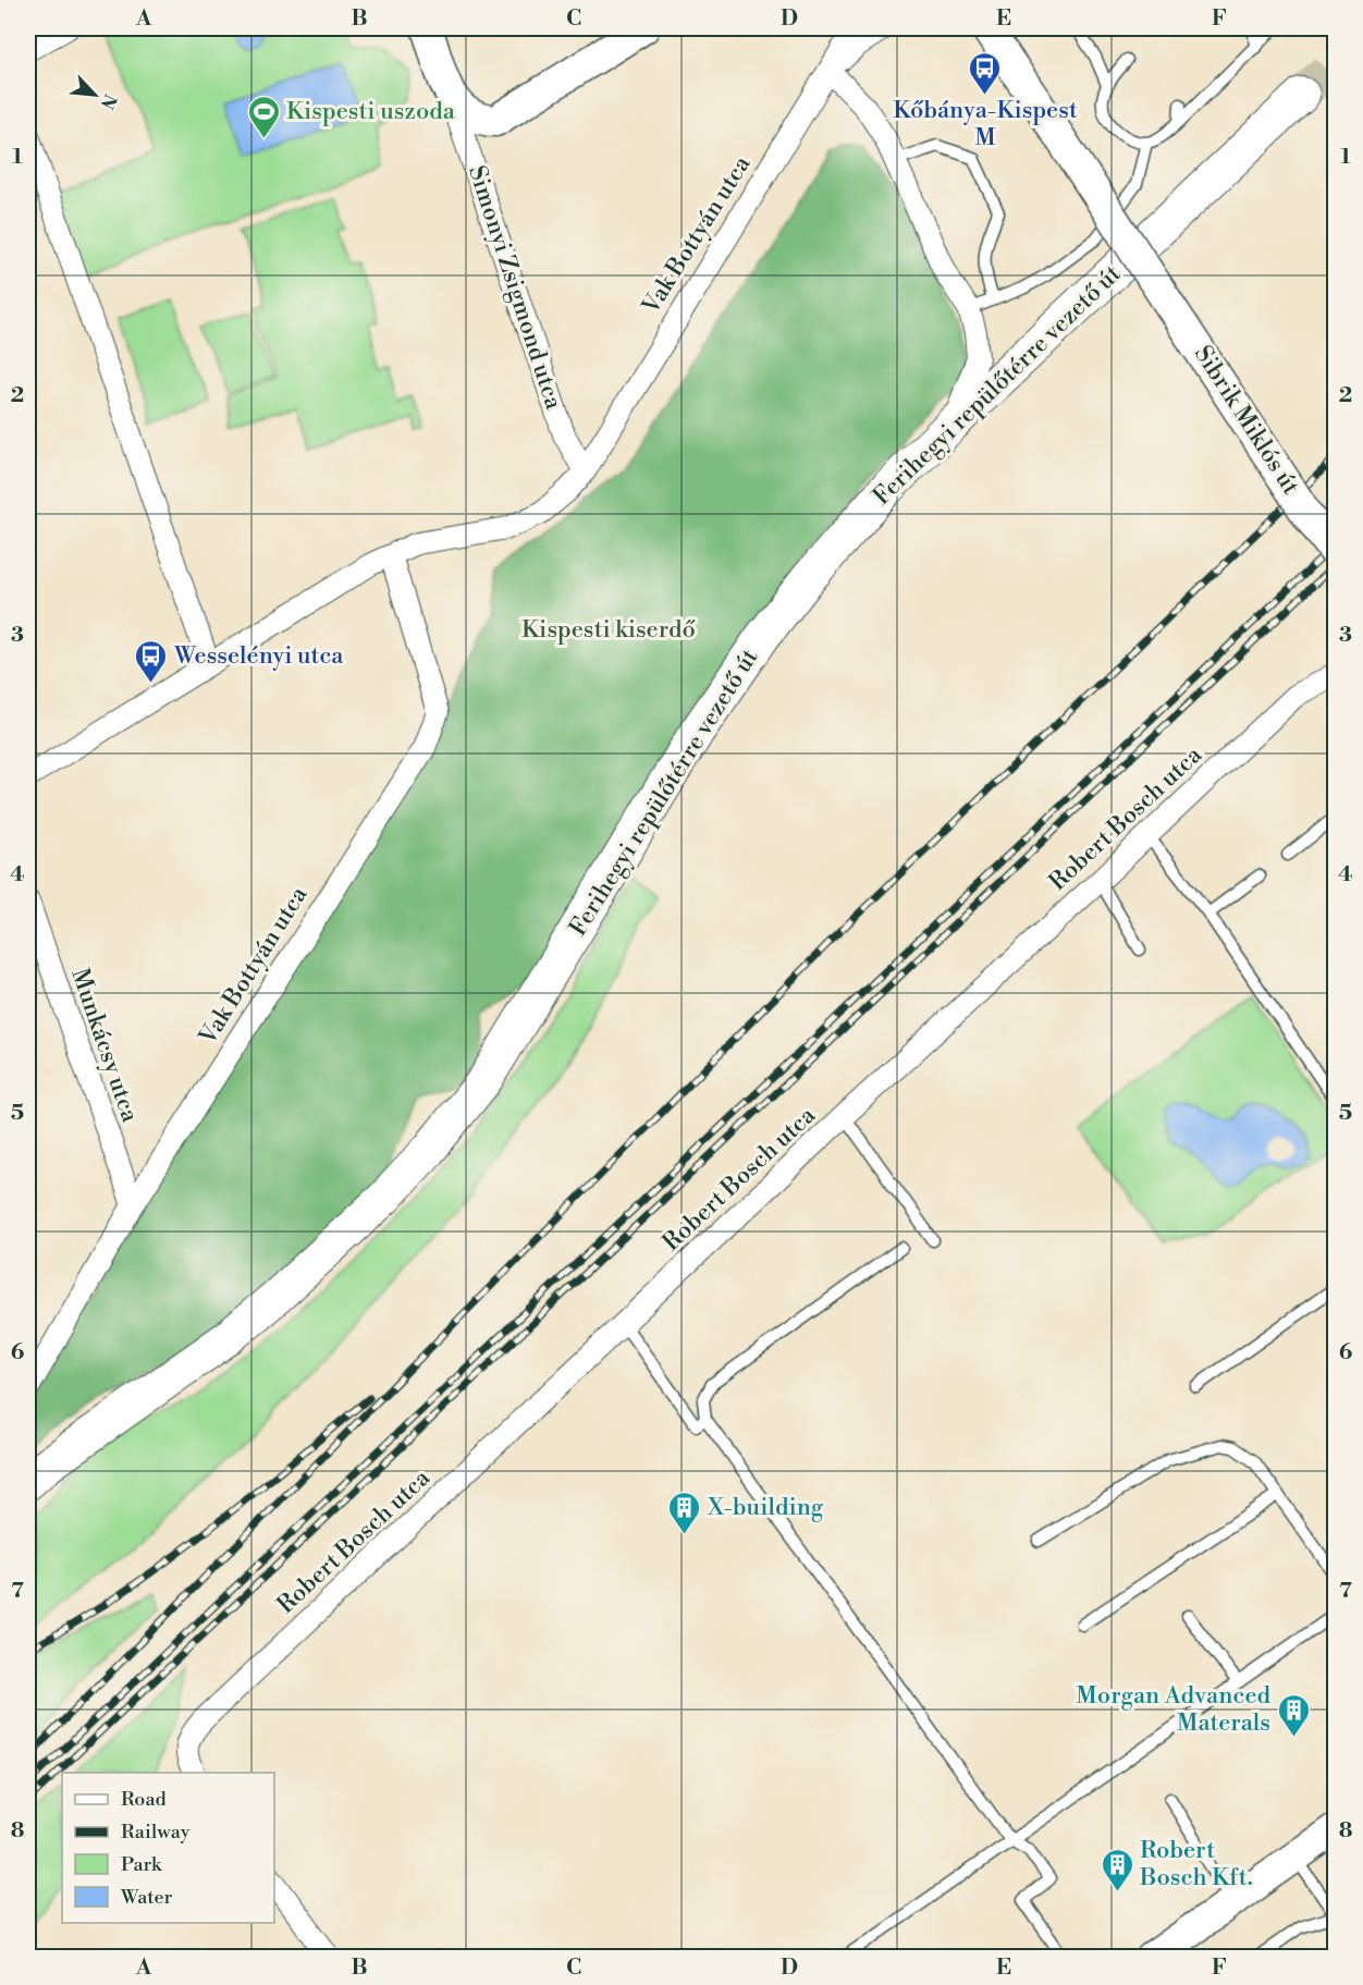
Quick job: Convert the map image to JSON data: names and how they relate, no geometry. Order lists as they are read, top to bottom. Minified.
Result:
{"streets":{"main road":["Simonyi Zsigmond utca","Ferihegyi repülőtérre vezető út","Sibrik Miklós út"],"street":["Vak Bottyán utca","Robert Bosch utca","Munkácsy utca"]},"crossings":[["Vak Bottyán utca","Simonyi Zsigmond utca"],["Vak Bottyán utca","Munkácsy utca"]],"parks":["Kispesti kiserdő"],"places":{"bus stop":["Kőbánya-Kispest M","Wesselényi utca"],"sports":["Kispesti uszoda"],"building":["X-building","Morgan Advanced Materals","Robert Bosch Kft."]},"legend":["Road","Railway","Park","Water"],"north":"bottom right","grid":{"columns":["A","B","C","D","E","F"],"rows":["1","2","3","4","5","6","7","8"]}}
